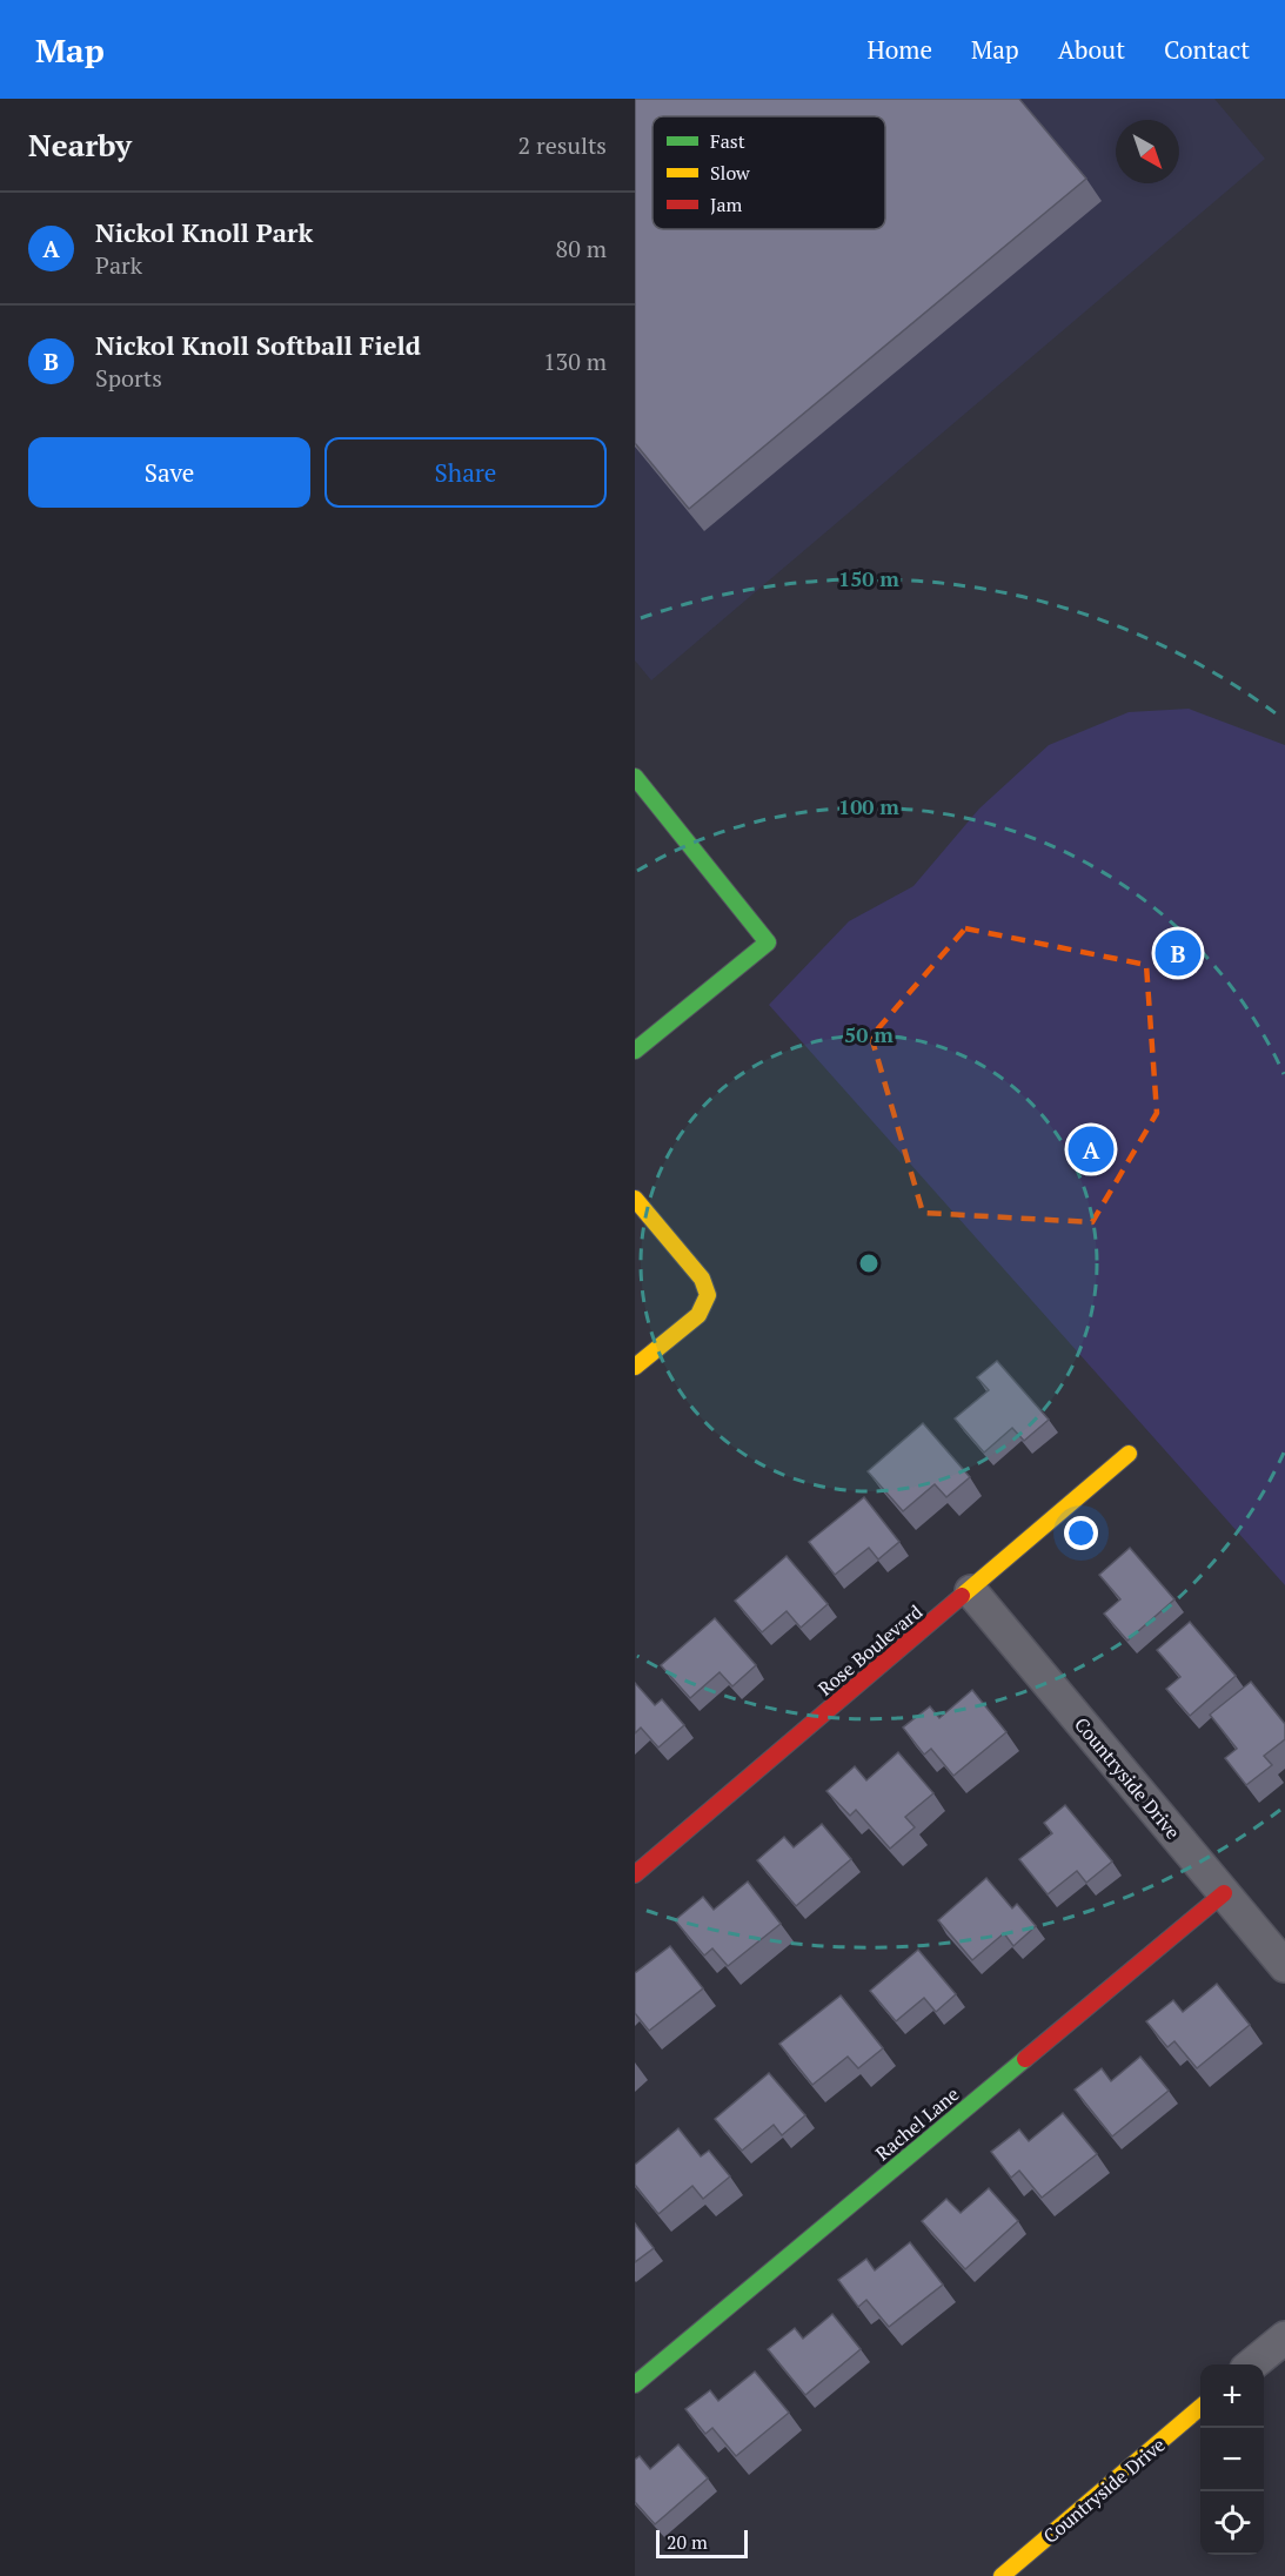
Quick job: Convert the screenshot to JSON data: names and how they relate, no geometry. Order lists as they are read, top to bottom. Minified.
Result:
{"streets":{"street":["Rose Boulevard","Countryside Drive","Rachel Lane"]},"crossings":[["Rose Boulevard","Countryside Drive"],["Countryside Drive","Rachel Lane"]],"legend":["Fast","Slow","Jam"],"scale_bar":"20 m","north":"bottom right","page":{"header":"Map","nav":["Home","Map","About","Contact"],"heading":["Nearby","2 results"],"list":[{"mark":"A","name":"Nickol Knoll Park","note":"Park","value":"80 m"},{"mark":"B","name":"Nickol Knoll Softball Field","note":"Sports","value":"130 m"}],"buttons":["Save","Share"],"pins":["B","A"],"map_buttons":["+","−"],"scale":"20 m"},"rings":["150 m","100 m","50 m"]}
